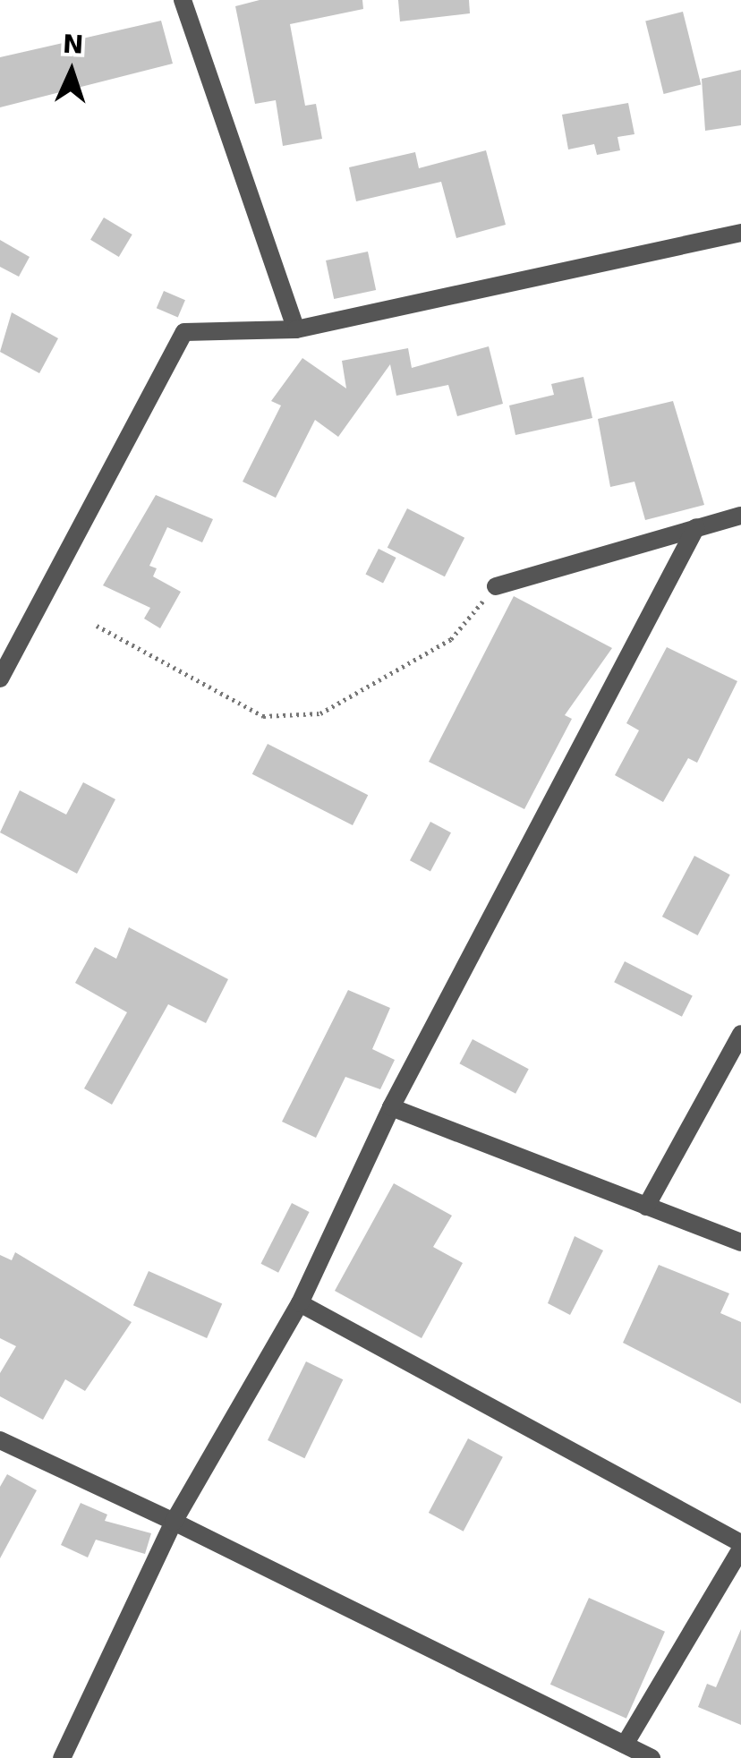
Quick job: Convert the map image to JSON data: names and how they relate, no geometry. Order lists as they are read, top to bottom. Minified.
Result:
{"north":"top"}
